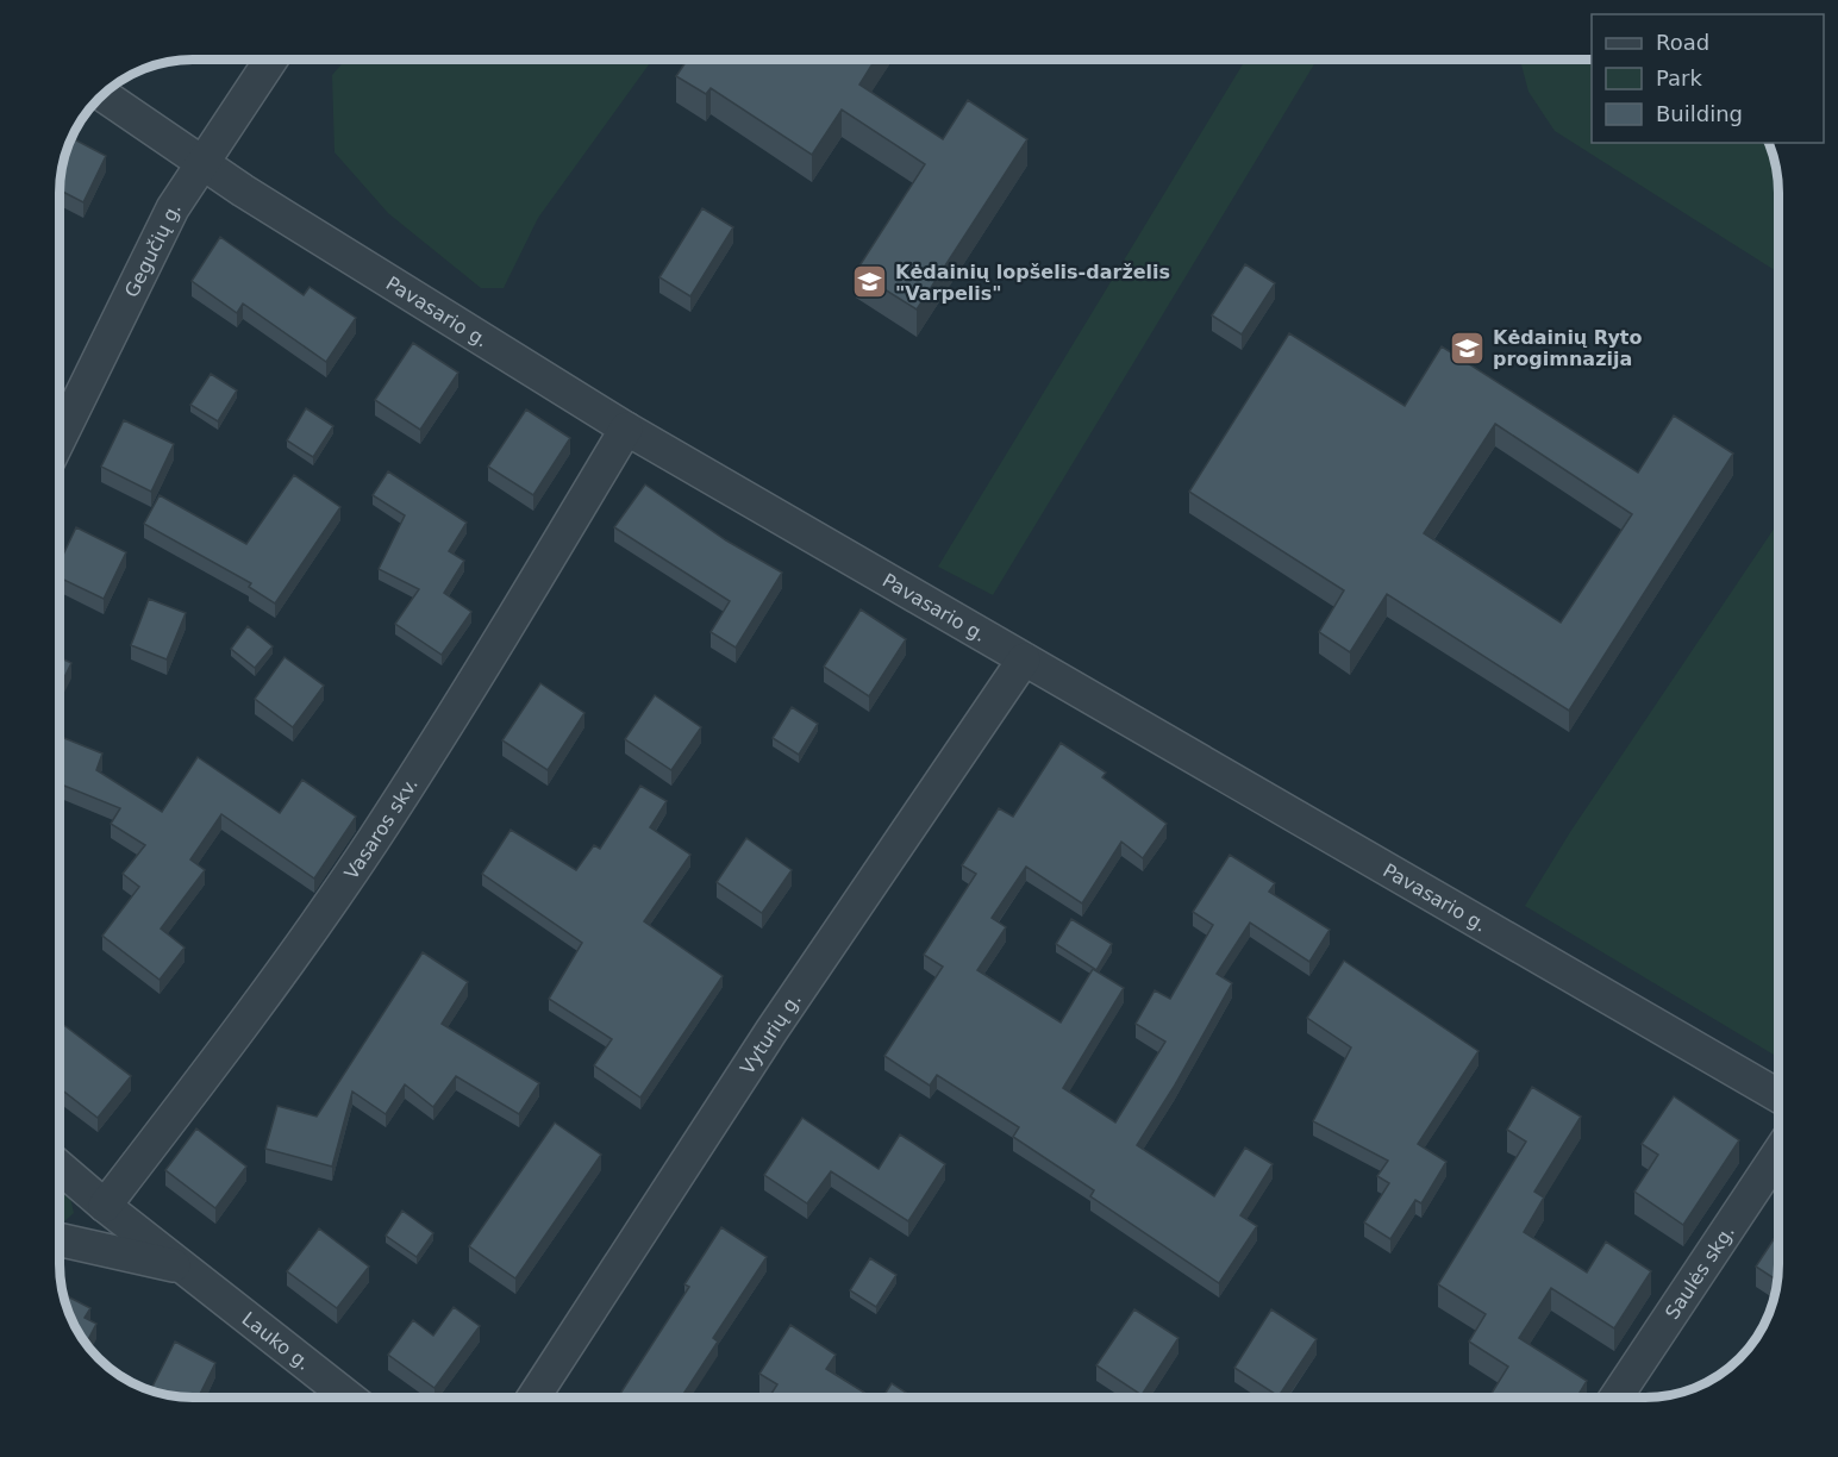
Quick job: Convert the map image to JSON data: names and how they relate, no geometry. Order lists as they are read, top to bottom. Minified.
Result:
{"streets":{"street":["Gegučių g.","Pavasario g.","Vasaros skv.","Vyturių g.","Saulės skg.","Lauko g."]},"crossings":[["Gegučių g.","Pavasario g."],["Pavasario g.","Vasaros skv."],["Pavasario g.","Vyturių g."],["Vasaros skv.","Lauko g."]],"places":{"school or university":["Kėdainių lopšelis-darželis \"Varpelis\"","Kėdainių Ryto progimnazija"]},"legend":["Road","Park","Building"]}
